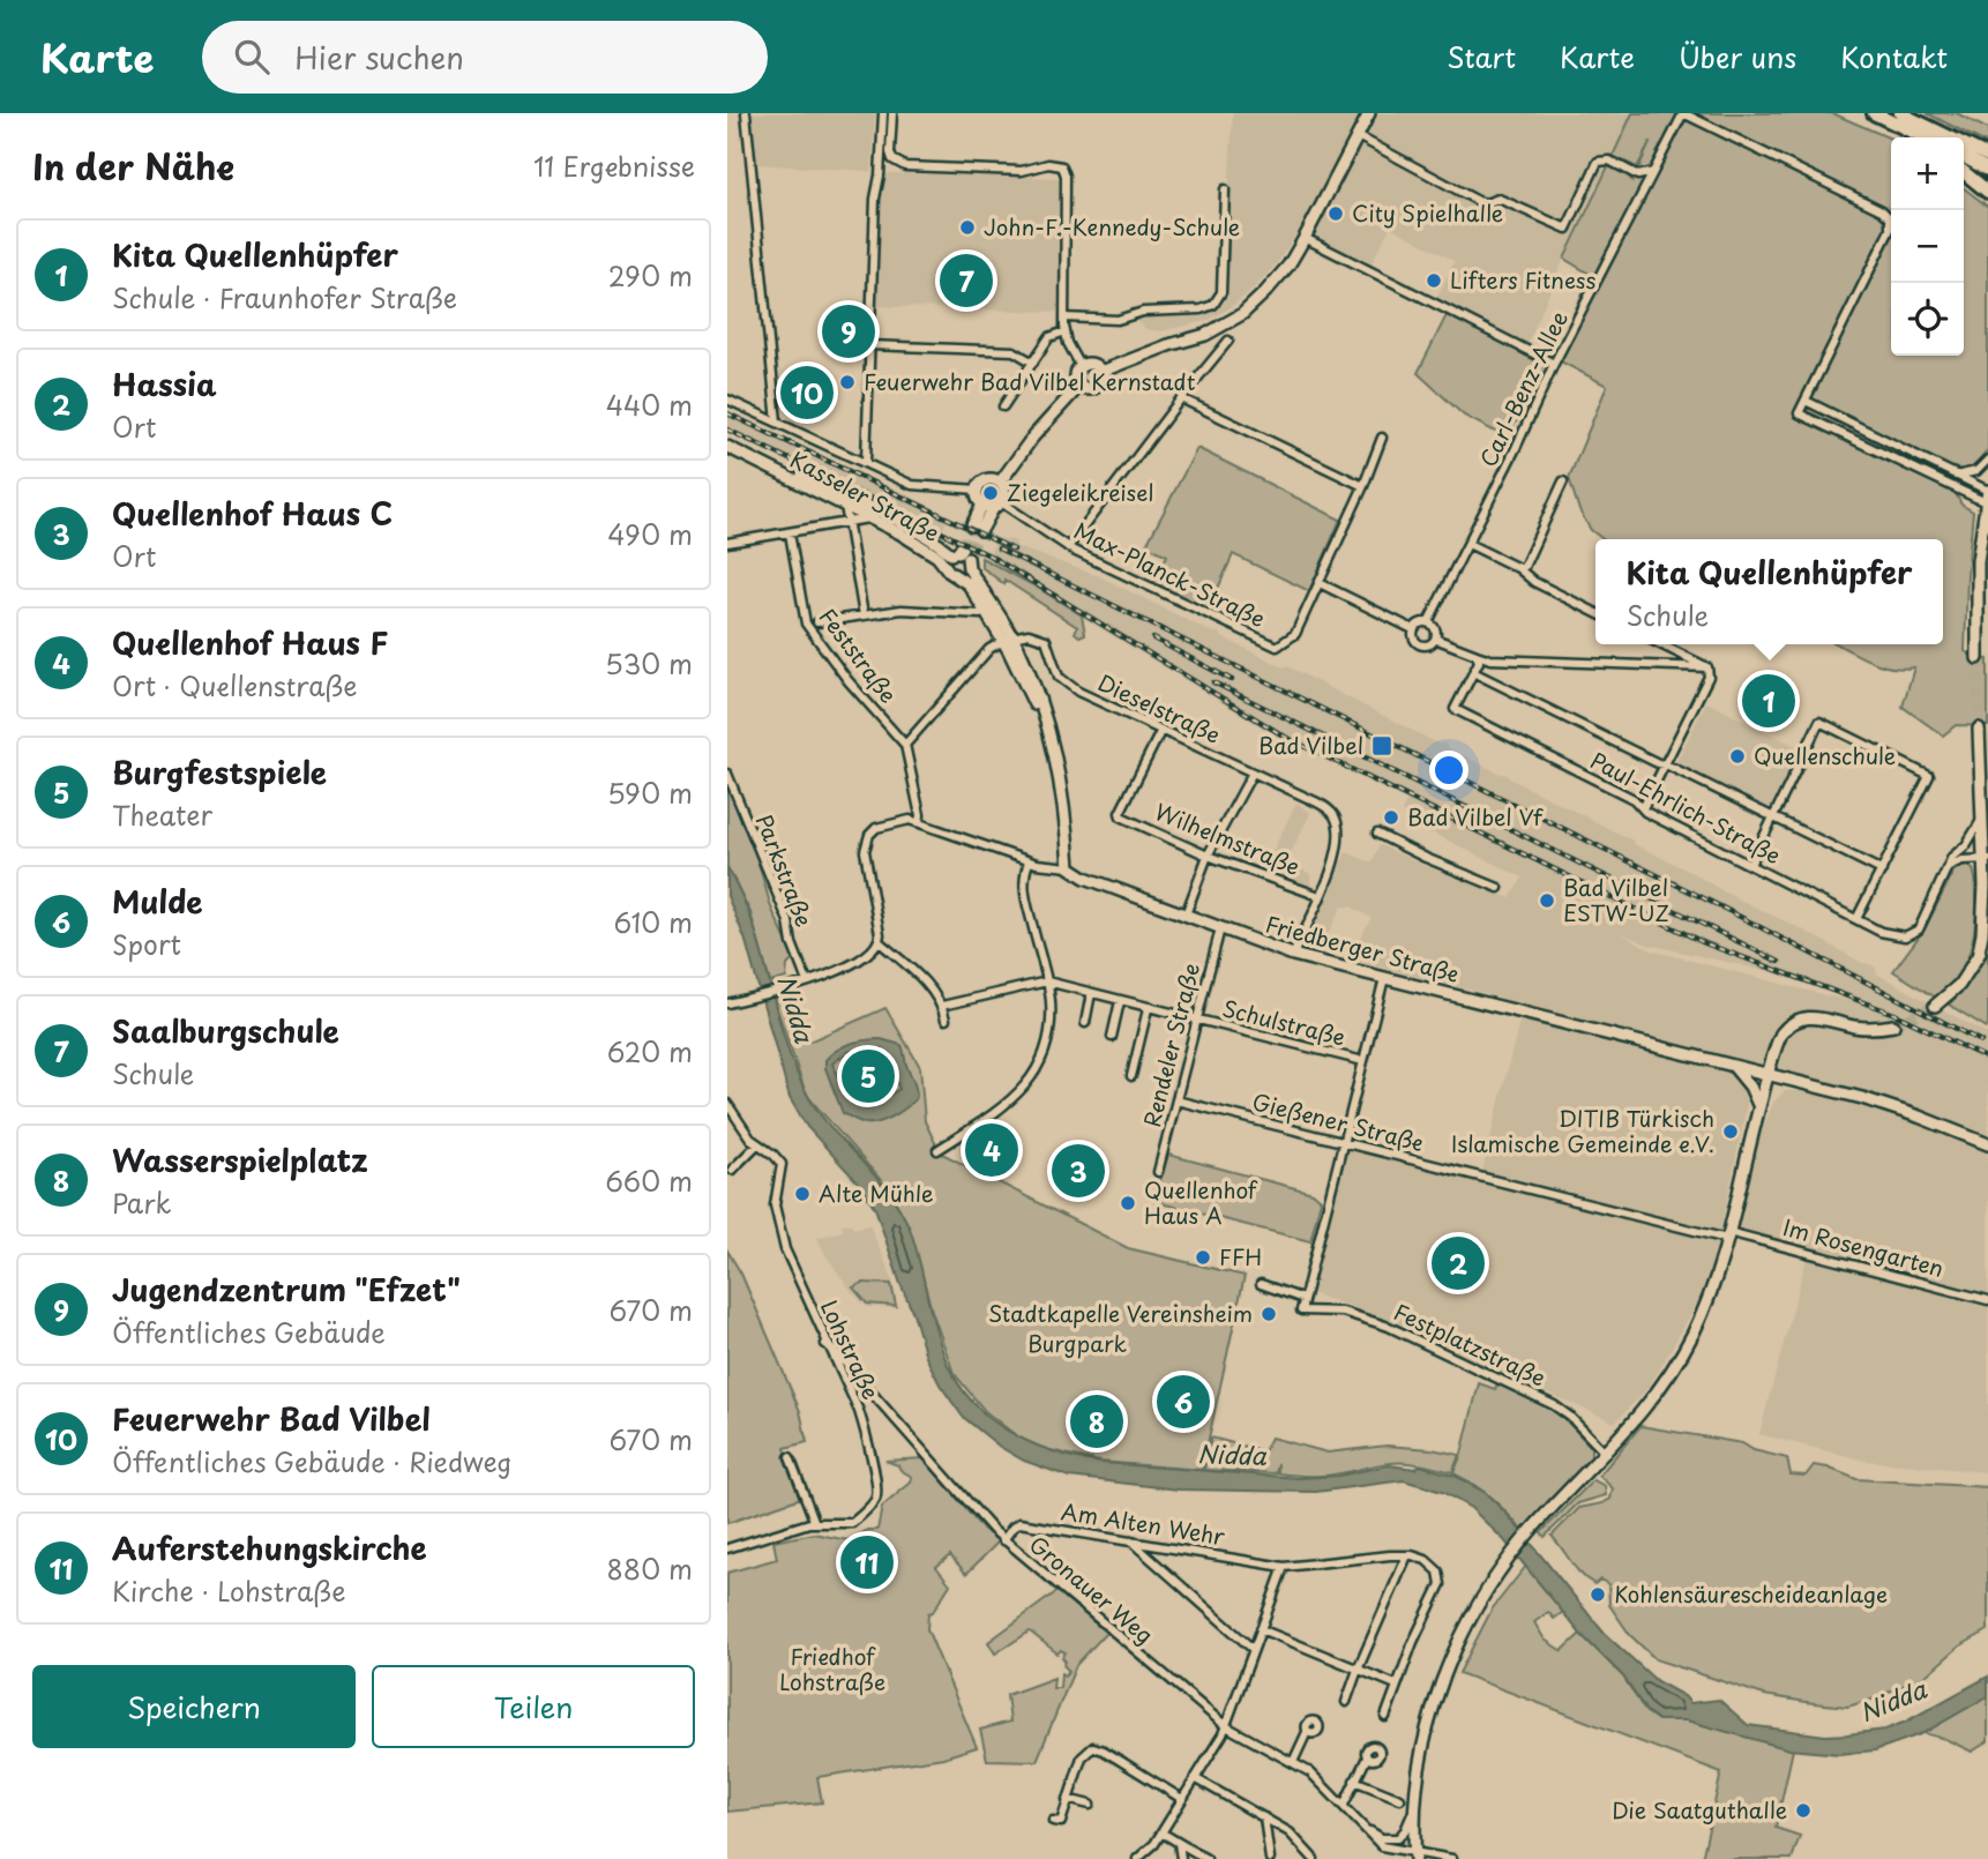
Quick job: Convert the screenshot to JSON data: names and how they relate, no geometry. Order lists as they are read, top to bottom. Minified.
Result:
{"streets":{"main road":["Kasseler Straße","Friedberger Straße"],"street":["Carl-Benz-Allee","Max-Planck-Straße","Feststraße","Dieselstraße","Paul-Ehrlich-Straße","Wilhelmstraße","Parkstraße","Schulstraße","Rendeler Straße","Gießener Straße","Im Rosengarten","Festplatzstraße","Lohstraße","Am Alten Wehr","Gronauer Weg"]},"crossings":[["Kasseler Straße","Dieselstraße"],["Kasseler Straße","Friedberger Straße"],["Dieselstraße","Wilhelmstraße"],["Friedberger Straße","Rendeler Straße"],["Schulstraße","Rendeler Straße"],["Rendeler Straße","Gießener Straße"],["Gießener Straße","Im Rosengarten"],["Lohstraße","Gronauer Weg"],["Am Alten Wehr","Gronauer Weg"]],"water":["Nidda"],"parks":["Burgpark","Friedhof Lohstraße"],"places":{"other":["City Spielhalle","John-F.-Kennedy-Schule","Lifters Fitness","Feuerwehr Bad Vilbel Kernstadt","Ziegeleikreisel","Quellenschule","Bad Vilbel Vf","Bad Vilbel ESTW-UZ","DITIB Türkisch Islamische Gemeinde e.V.","Alte Mühle","Quellenhof Haus A","FFH","Stadtkapelle Vereinsheim","Kohlensäurescheideanlage","Die Saatguthalle"],"transit":["Bad Vilbel"]},"page":{"header":"Karte","search":"Hier suchen","nav":["Start","Karte","Über uns","Kontakt"],"heading":["In der Nähe","11 Ergebnisse"],"map_buttons":["+","−"],"list":[{"mark":"1","name":"Kita Quellenhüpfer","note":"Schule · Fraunhofer Straße","value":"290 m"},{"mark":"2","name":"Hassia","note":"Ort","value":"440 m"},{"mark":"3","name":"Quellenhof Haus C","note":"Ort","value":"490 m"},{"mark":"4","name":"Quellenhof Haus F","note":"Ort · Quellenstraße","value":"530 m"},{"mark":"5","name":"Burgfestspiele","note":"Theater","value":"590 m"},{"mark":"6","name":"Mulde","note":"Sport","value":"610 m"},{"mark":"7","name":"Saalburgschule","note":"Schule","value":"620 m"},{"mark":"8","name":"Wasserspielplatz","note":"Park","value":"660 m"},{"mark":"9","name":"Jugendzentrum \"Efzet\"","note":"Öffentliches Gebäude","value":"670 m"},{"mark":"10","name":"Feuerwehr Bad Vilbel","note":"Öffentliches Gebäude · Riedweg","value":"670 m"},{"mark":"11","name":"Auferstehungskirche","note":"Kirche · Lohstraße","value":"880 m"}],"pins":["7","9","10","1","5","4","3","2","6","8","11"],"popup":["Kita Quellenhüpfer","Schule"],"buttons":["Speichern","Teilen"]}}
